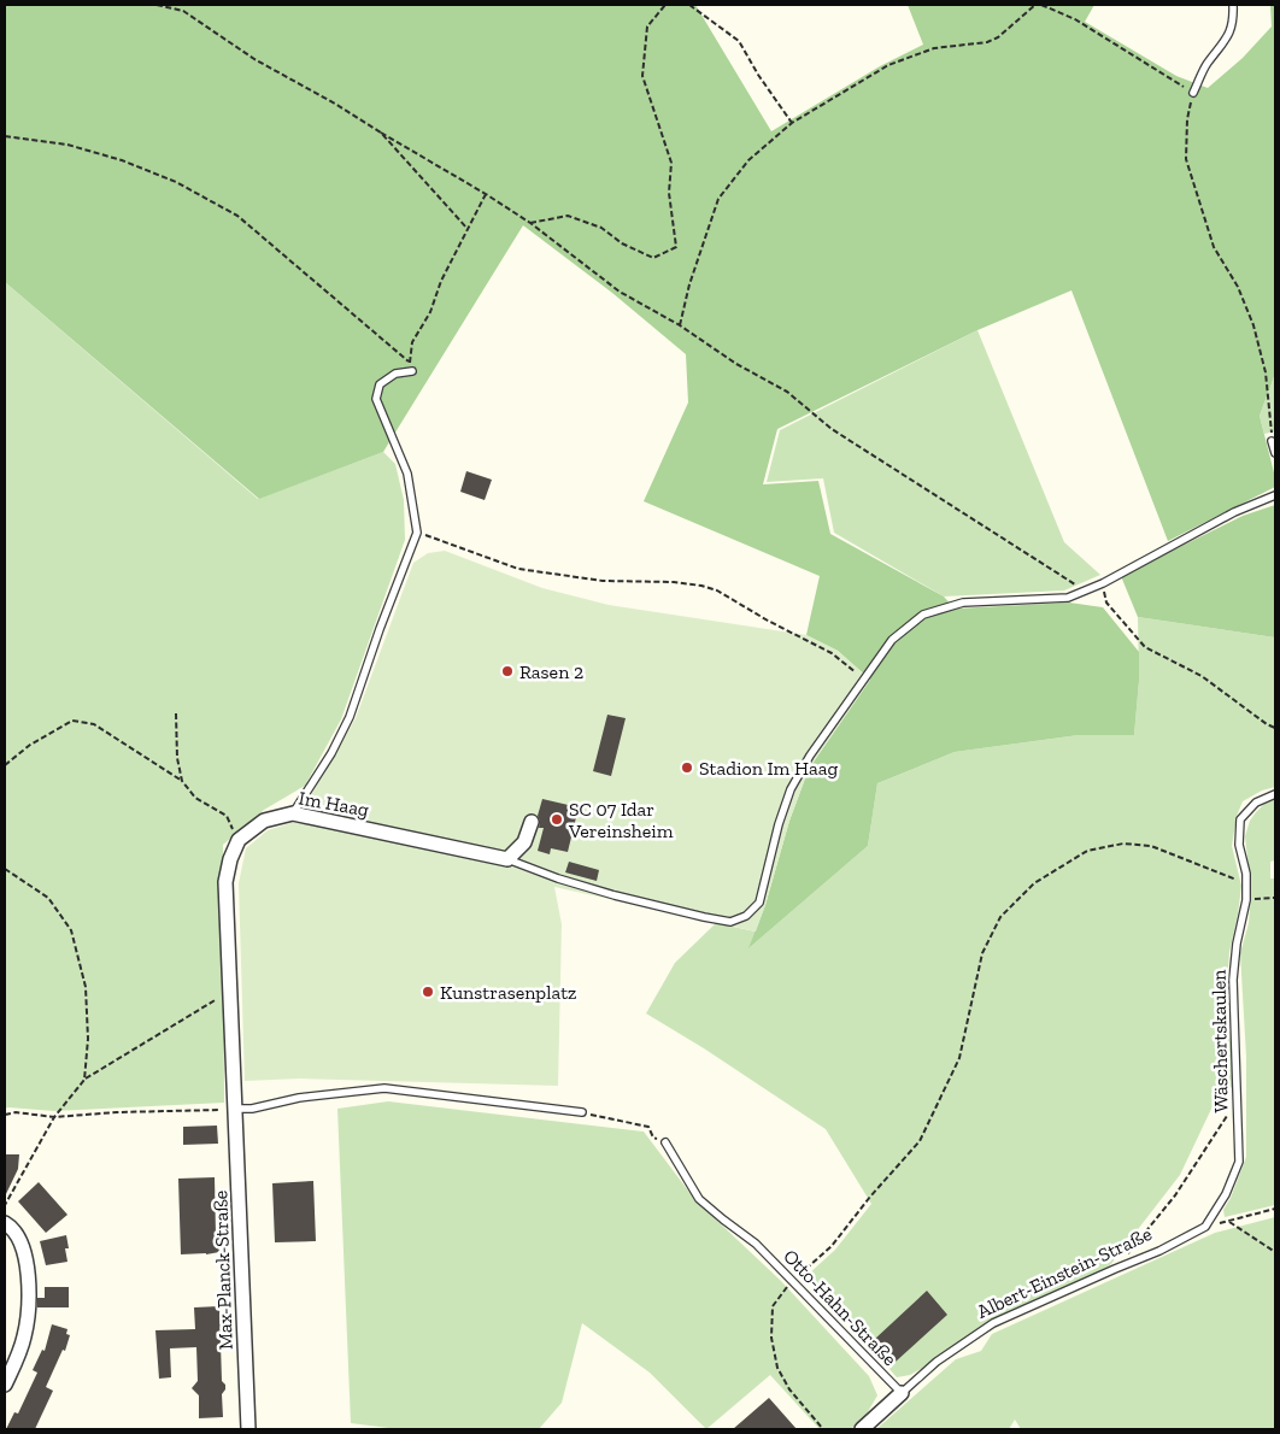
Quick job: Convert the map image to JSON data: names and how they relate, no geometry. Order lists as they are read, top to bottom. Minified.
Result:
{"streets":{"street":["Im Haag","Max-Planck-Straße","Albert-Einstein-Straße"],"lane":["Wäschertskaulen","Otto-Hahn-Straße"]},"crossings":[["Wäschertskaulen","Albert-Einstein-Straße"],["Albert-Einstein-Straße","Otto-Hahn-Straße"]],"places":["Rasen 2","Stadion Im Haag","SC 07 Idar Vereinsheim","Kunstrasenplatz"]}
